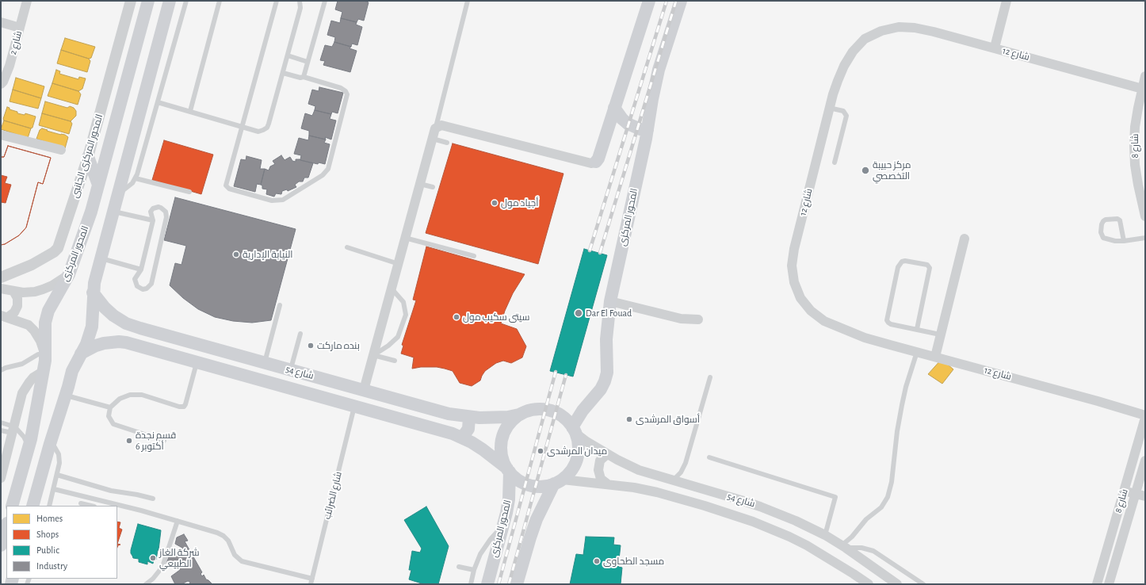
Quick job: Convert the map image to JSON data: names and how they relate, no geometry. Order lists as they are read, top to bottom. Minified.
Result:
{"streets":{"main road":["المحور المركزى","شارع 54"],"street":["شارع 2","شارع 12","شارع 8","المحور المركزى الجانبى"],"lane":["شارع الضرائب"]},"crossings":[["شارع 12","شارع 8"],["المحور المركزى","شارع 54"],["شارع 54","شارع الضرائب"]],"places":["مركز حبيبة التخصصي","أجياد مول","النيابة الإدارية","Dar El Fouad","سيتى سكيب مول","بنده ماركت","أسواق المرشدى","قسم نجدة 6 أكتوبر","ميدان المرشدى","شركة الغاز الطبيعي","مسجد الطحاوى"],"legend":["Homes","Shops","Public","Industry"]}
